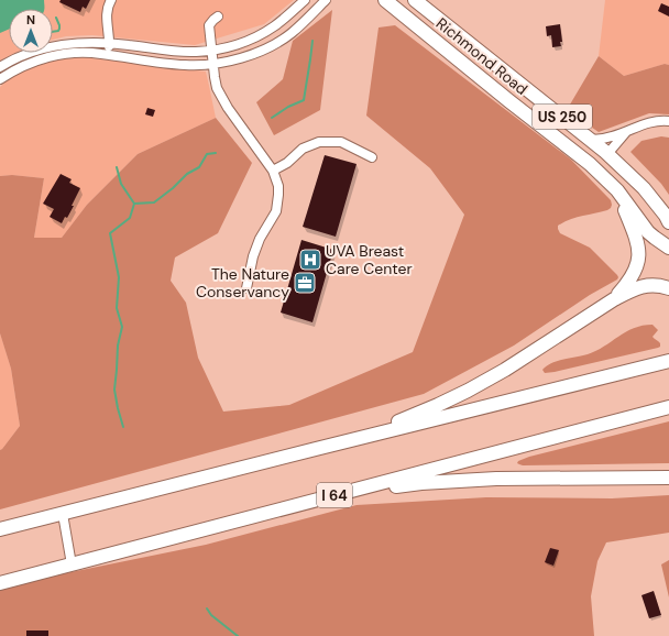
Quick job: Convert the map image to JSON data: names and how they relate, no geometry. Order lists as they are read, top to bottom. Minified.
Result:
{"streets":{"highway":["Richmond Road","US 250","I 64"]},"places":{"hospital":["UVA Breast Care Center"],"office":["The Nature Conservancy"]},"north":"top"}
